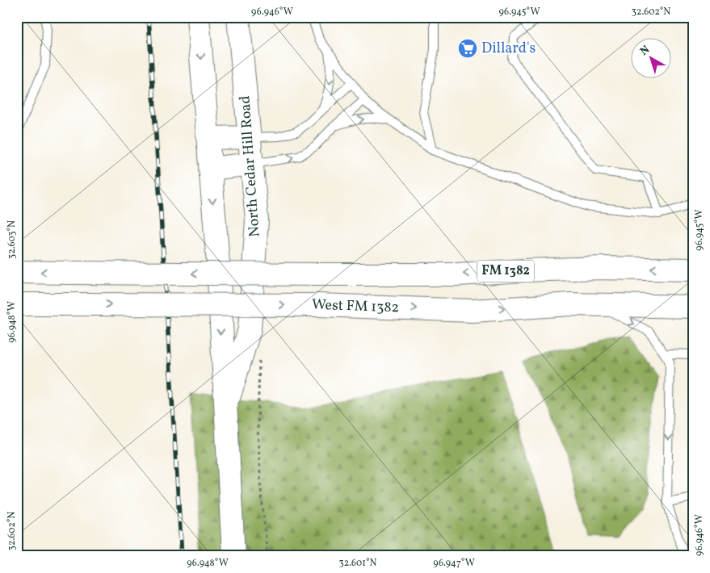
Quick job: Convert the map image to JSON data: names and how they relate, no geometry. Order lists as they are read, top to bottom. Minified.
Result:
{"streets":{"main road":["North Cedar Hill Road","FM 1382","West FM 1382"]},"places":{"supermarket":["Dillard's"]},"north":"top left","coordinates":["96.946°W","96.945°W","32.602°N","32.603°N","96.948°W","32.601°N","96.947°W"]}
